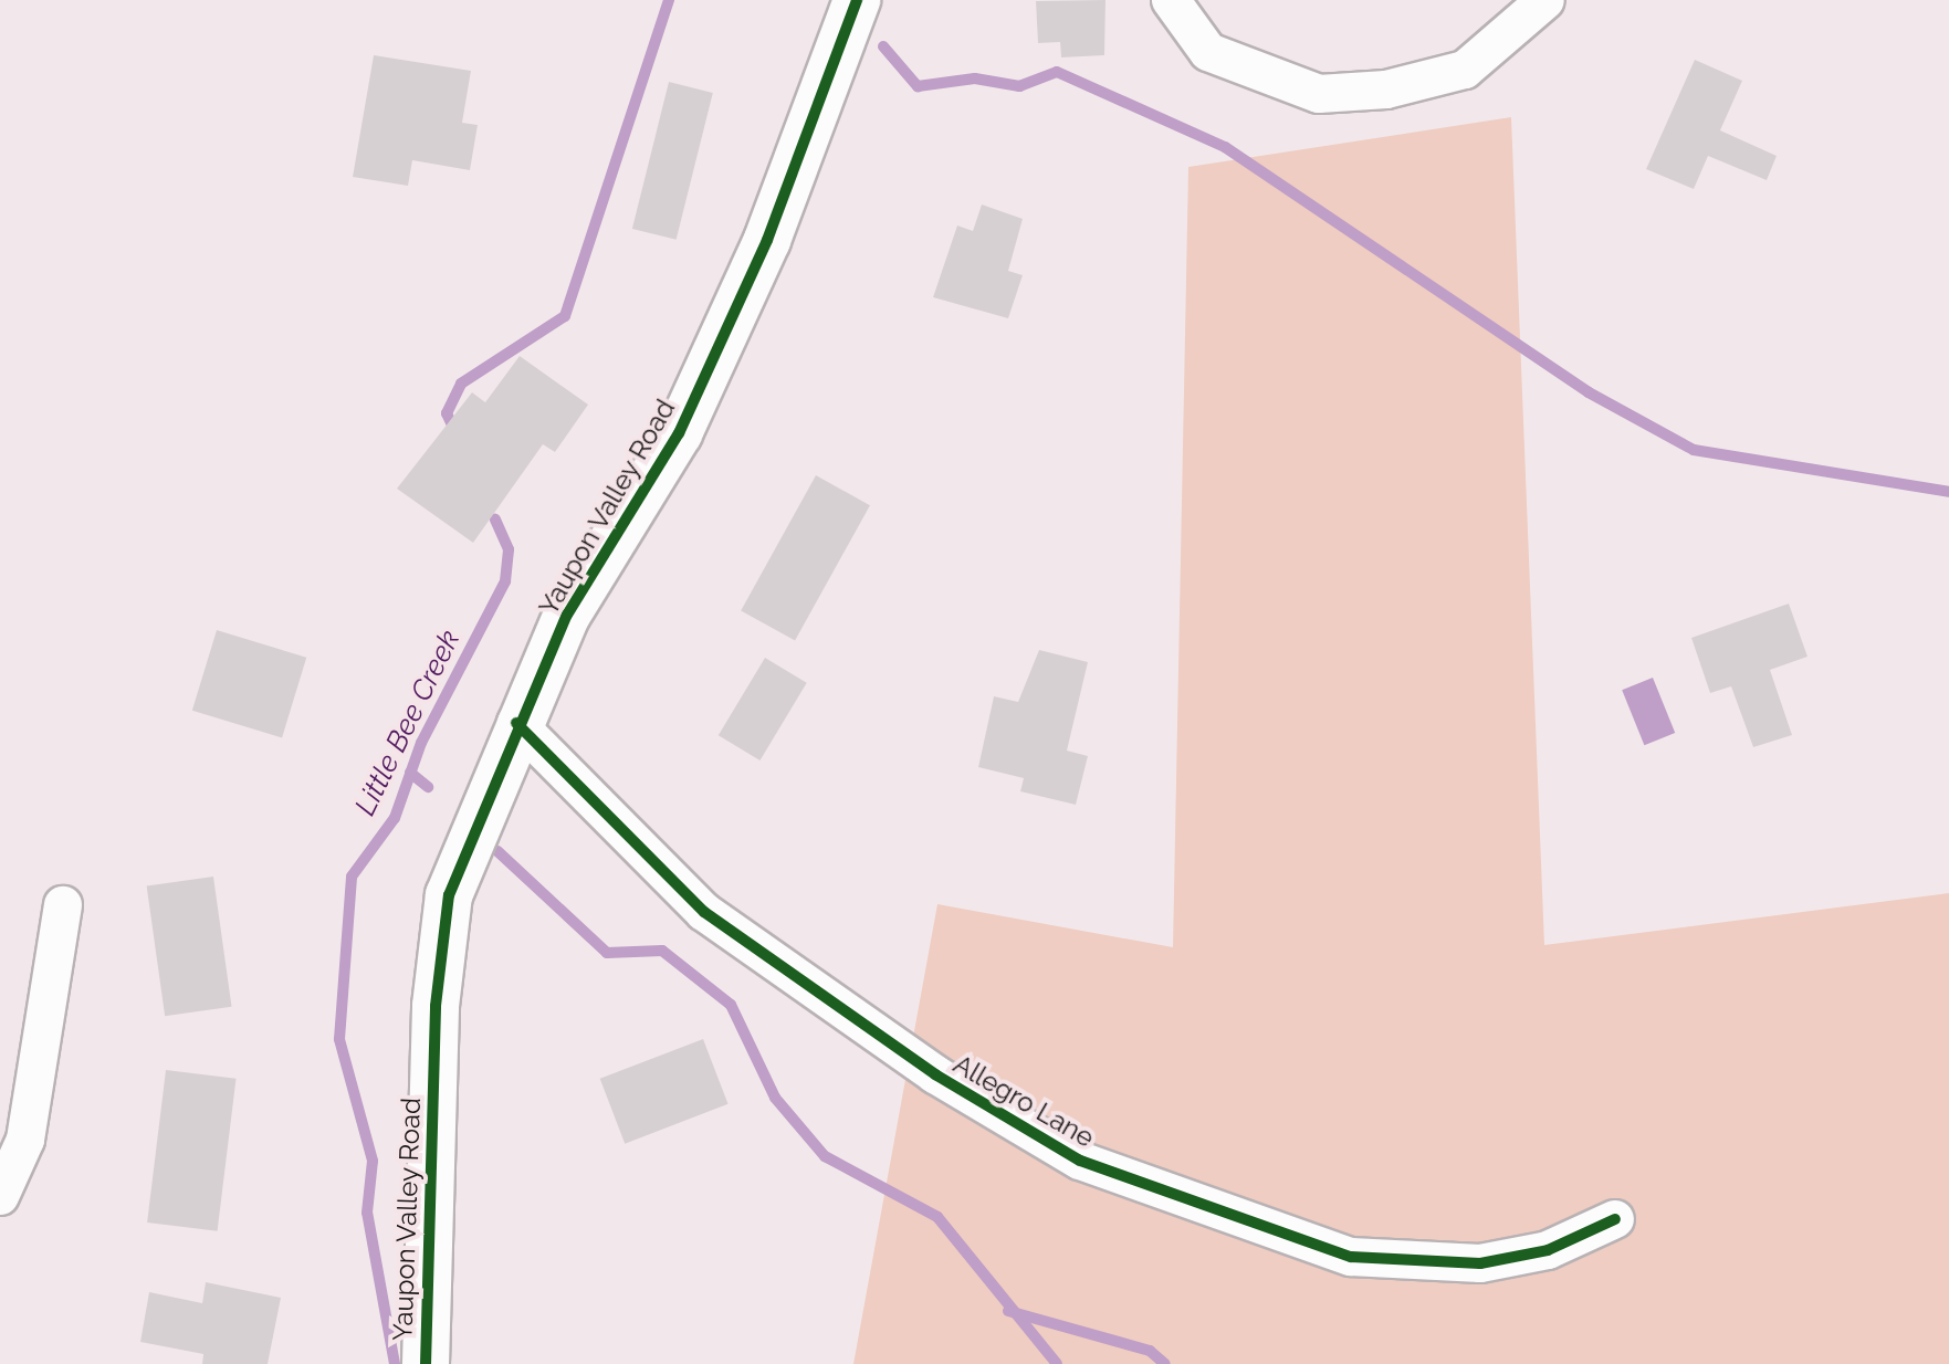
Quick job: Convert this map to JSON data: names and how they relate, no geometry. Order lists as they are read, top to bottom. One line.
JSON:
{"streets":{"street":["Yaupon Valley Road","Allegro Lane"]},"crossings":[["Yaupon Valley Road","Allegro Lane"]],"water":["Little Bee Creek"]}
